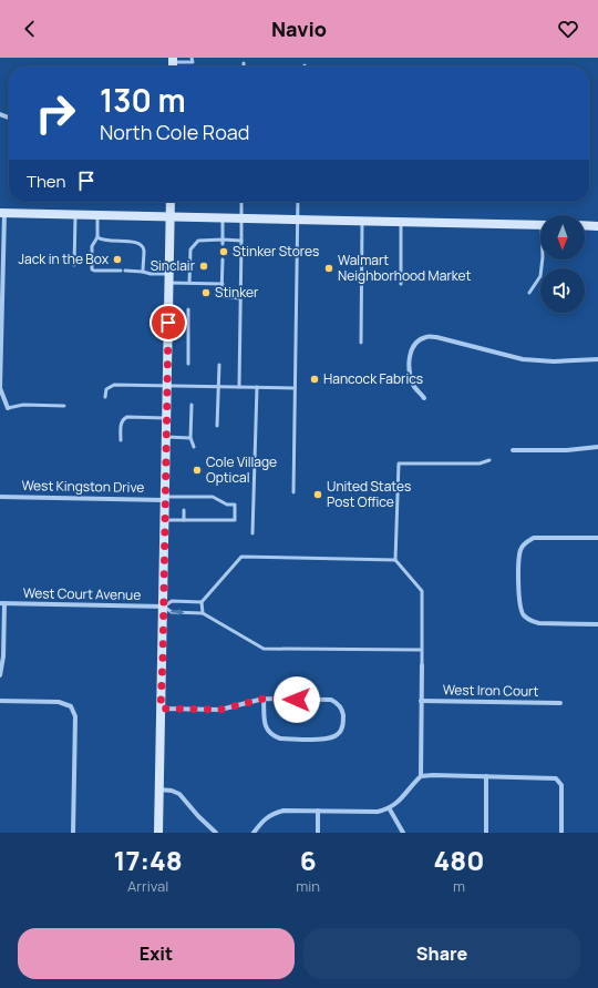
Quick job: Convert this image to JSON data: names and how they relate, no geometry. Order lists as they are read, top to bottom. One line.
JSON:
{"streets":{"street":["West Kingston Drive","West Court Avenue","West Iron Court"]},"places":["Stinker Stores","Jack in the Box","Sinclair","Walmart Neighborhood Market","Stinker","Hancock Fabrics","Cole Village Optical","United States Post Office"],"north":"bottom","page":{"header":"Navio","turn":["130 m","North Cole Road"],"then":"Then","eta":["17:48","Arrival","6","min","480","m"],"buttons":["Exit","Share"]}}
